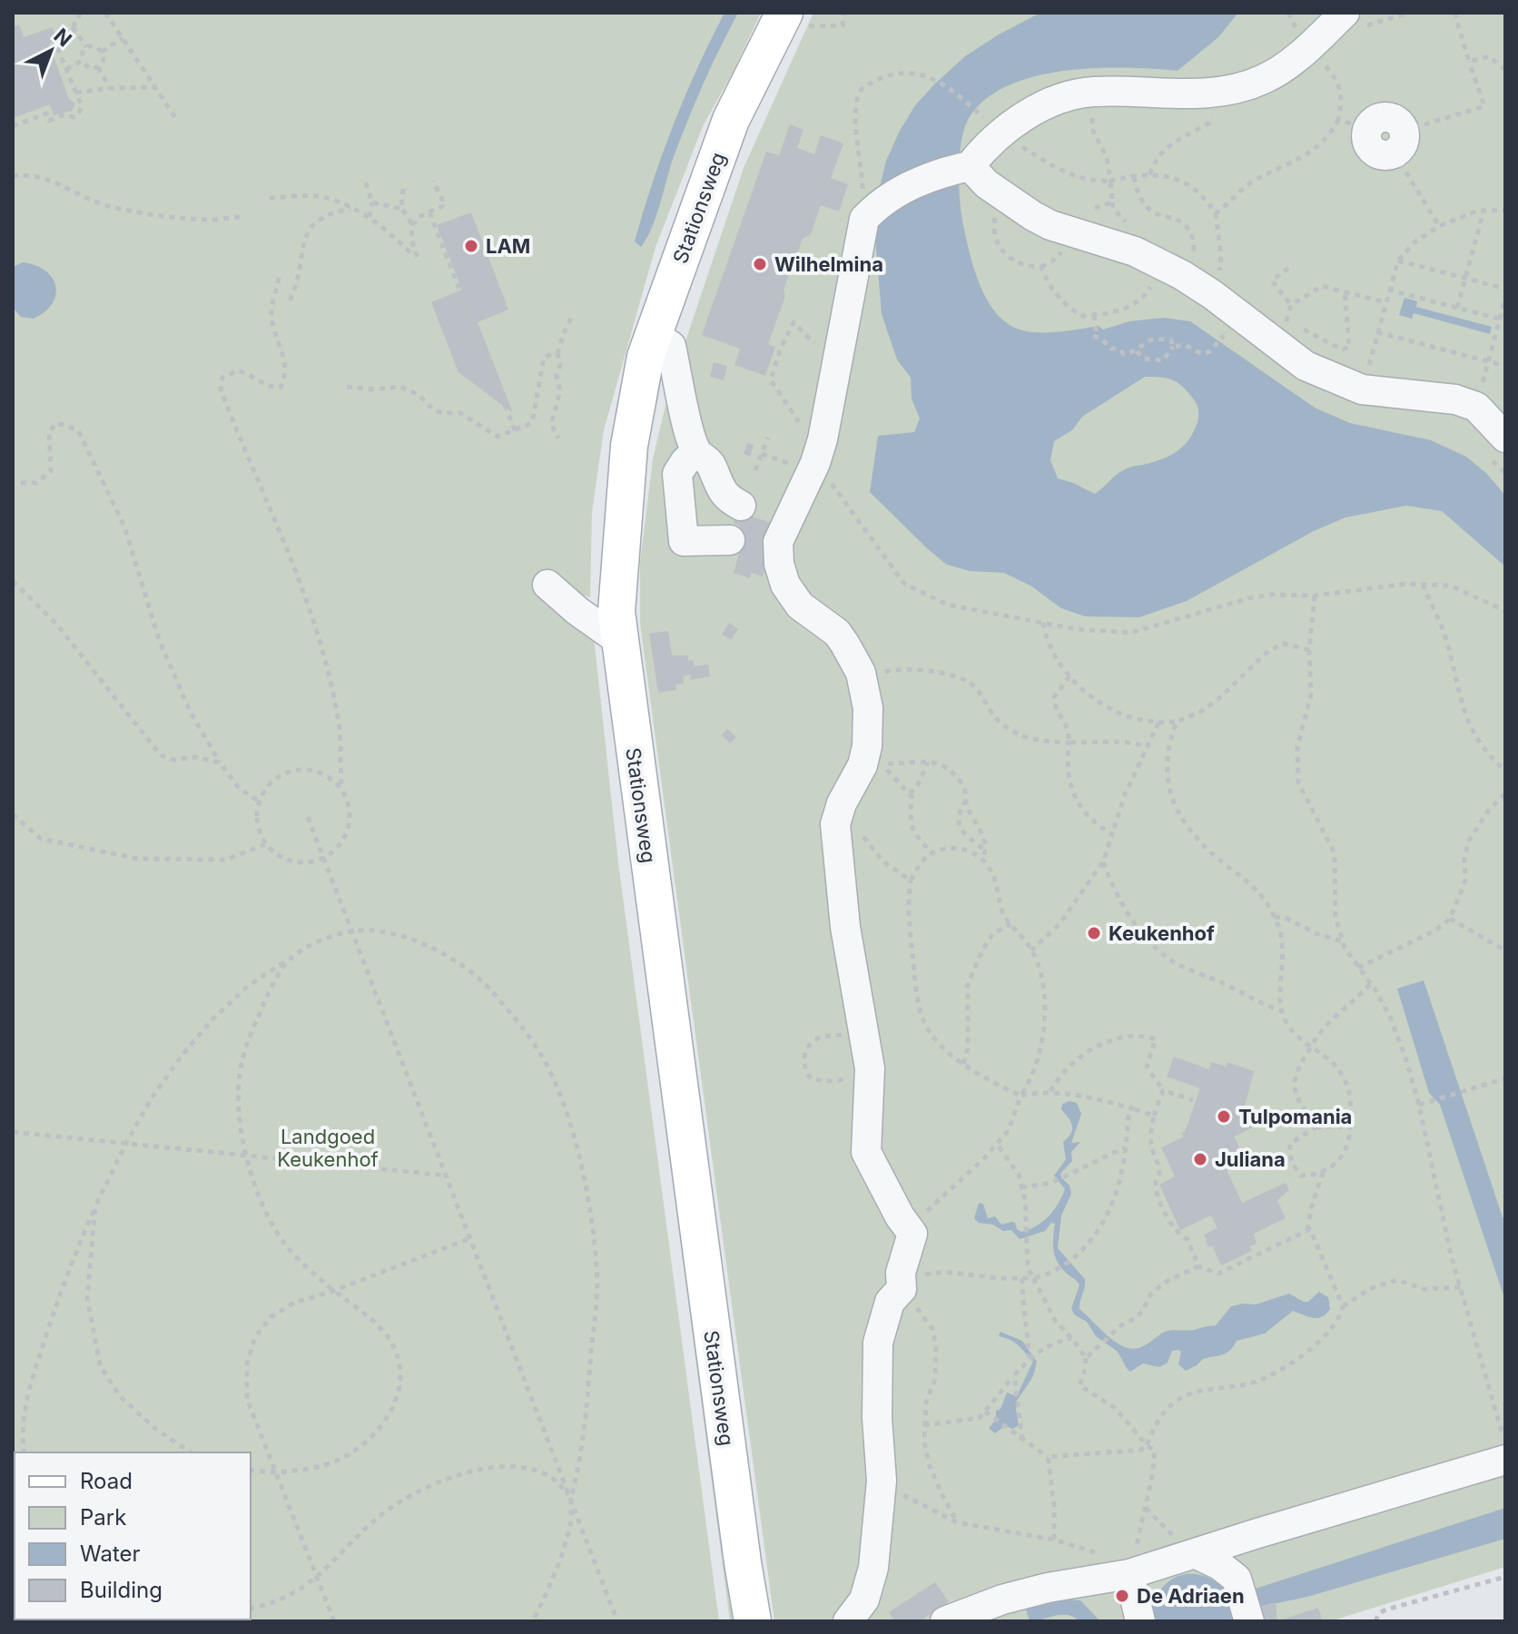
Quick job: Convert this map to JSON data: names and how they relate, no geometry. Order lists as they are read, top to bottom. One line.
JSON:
{"streets":{"main road":["Stationsweg"]},"parks":["Landgoed Keukenhof"],"places":["LAM","Wilhelmina","Keukenhof","Tulpomania","Juliana","De Adriaen"],"legend":["Road","Park","Water","Building"],"north":"top right"}
